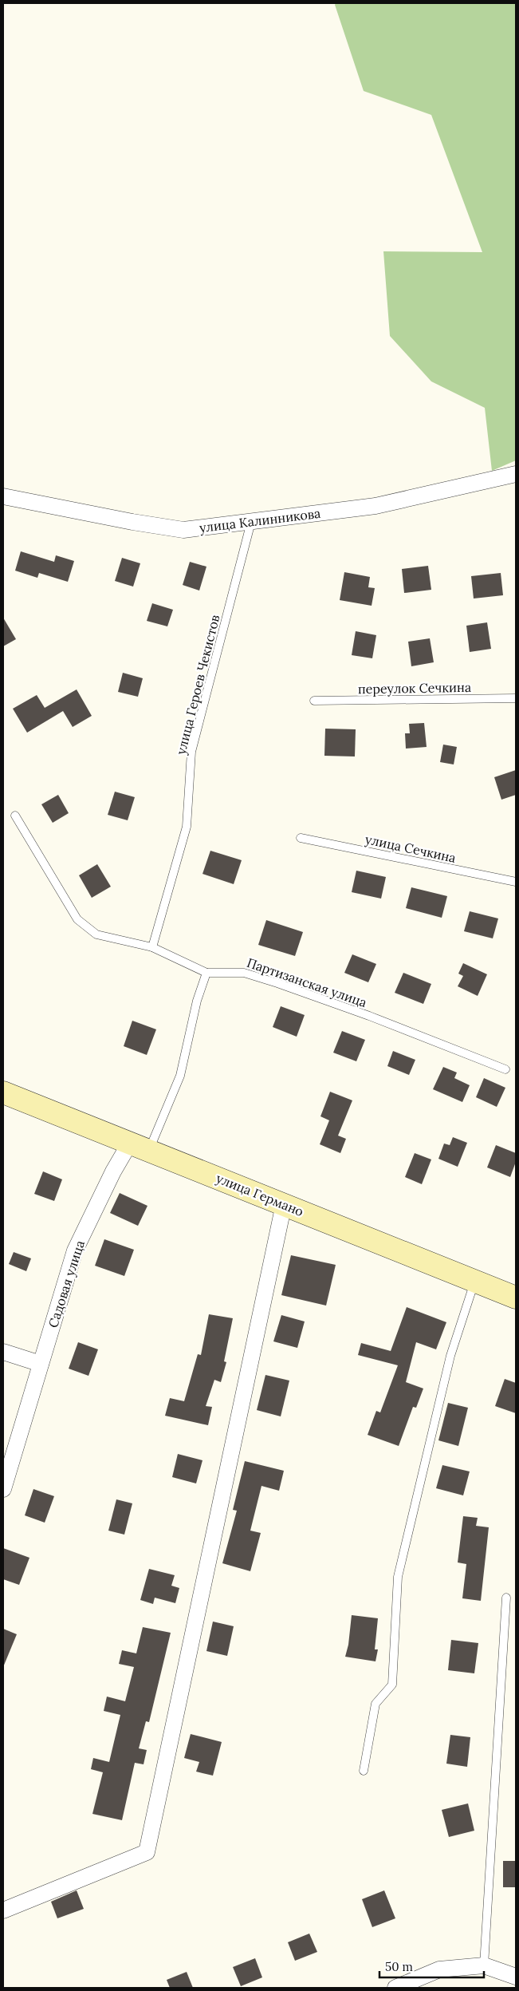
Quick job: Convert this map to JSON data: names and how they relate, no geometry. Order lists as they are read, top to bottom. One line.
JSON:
{"streets":{"main road":["улица Германо"],"street":["улица Калинникова","Садовая улица"],"lane":["улица Героев Чекистов","переулок Сечкина","улица Сечкина","Партизанская улица"]},"crossings":[["улица Калинникова","улица Героев Чекистов"],["улица Германо","Садовая улица"]],"scale_bar":"50 m"}
